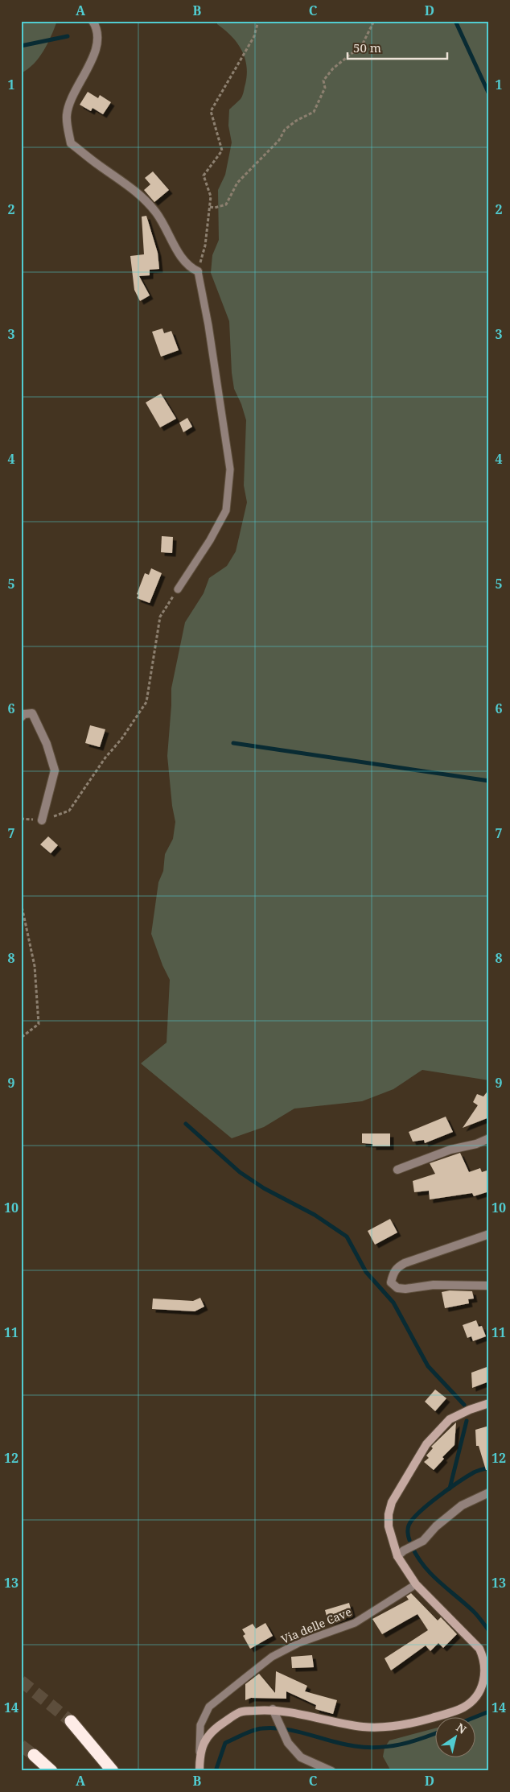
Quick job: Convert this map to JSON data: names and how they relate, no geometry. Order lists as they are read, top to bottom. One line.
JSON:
{"streets":{"lane":["Via delle Cave"]},"scale_bar":"50 m","north":"top right","grid":{"columns":["A","B","C","D"],"rows":["1","2","3","4","5","6","7","8","9","10","11","12","13","14"]}}
